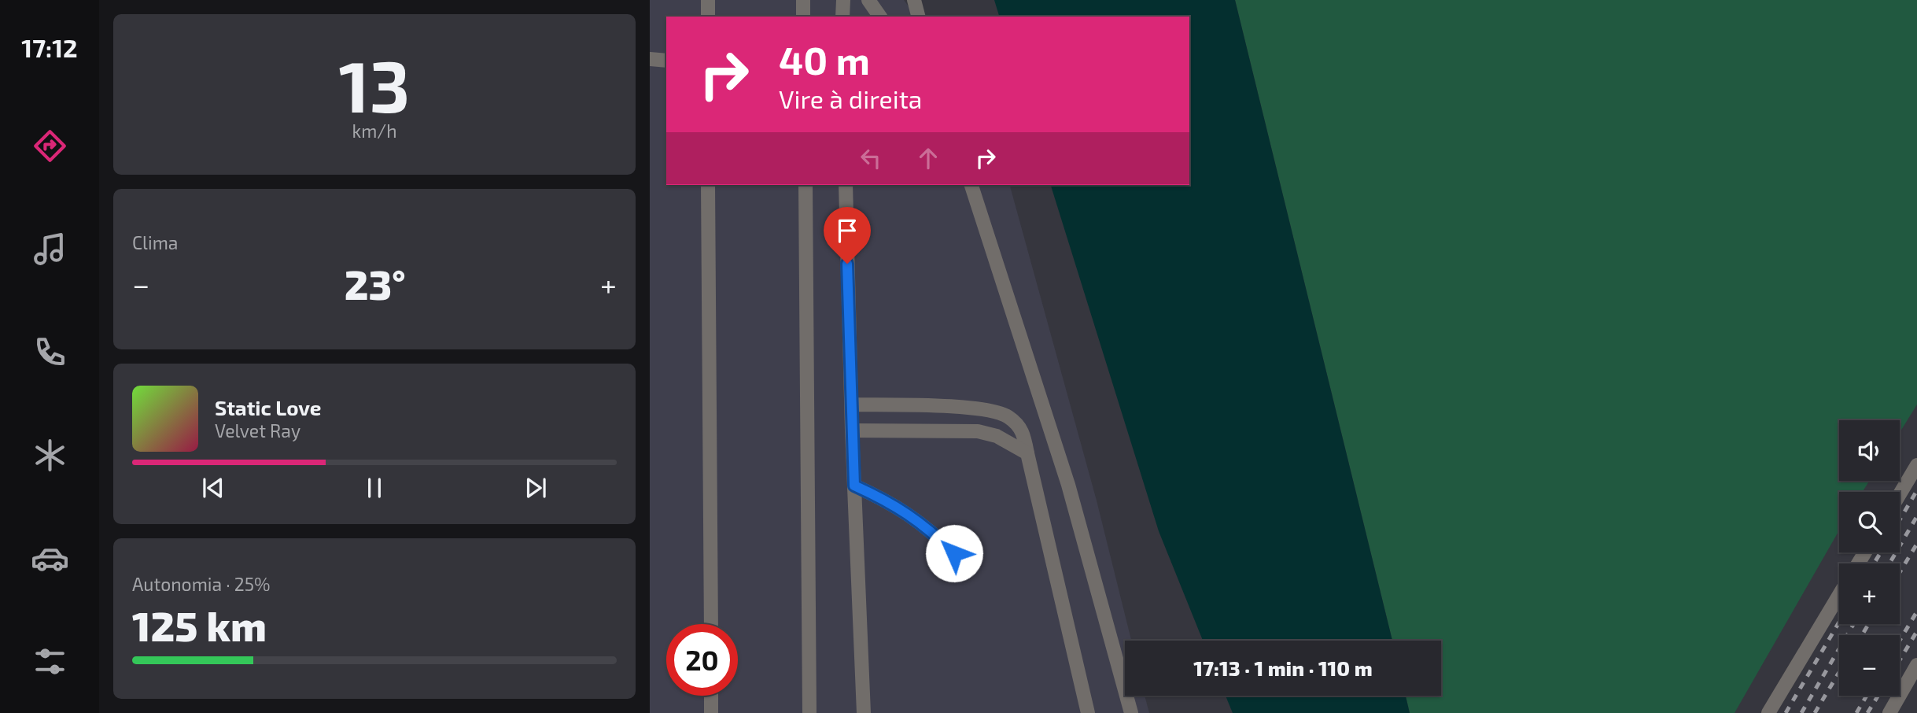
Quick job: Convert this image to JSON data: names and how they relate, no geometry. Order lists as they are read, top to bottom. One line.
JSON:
{"page":{"tabs":"17:12","tile":[["13","km/h"],"Clima",["Autonomia · 25%","125 km"]],"turn":["40 m","Vire à direita"],"heat":["−","23°","+"],"song":["Static Love","Velvet Ray"],"map_buttons":["+","−"],"limit":"20","trip":"17:13 · 1 min · 110 m"}}
